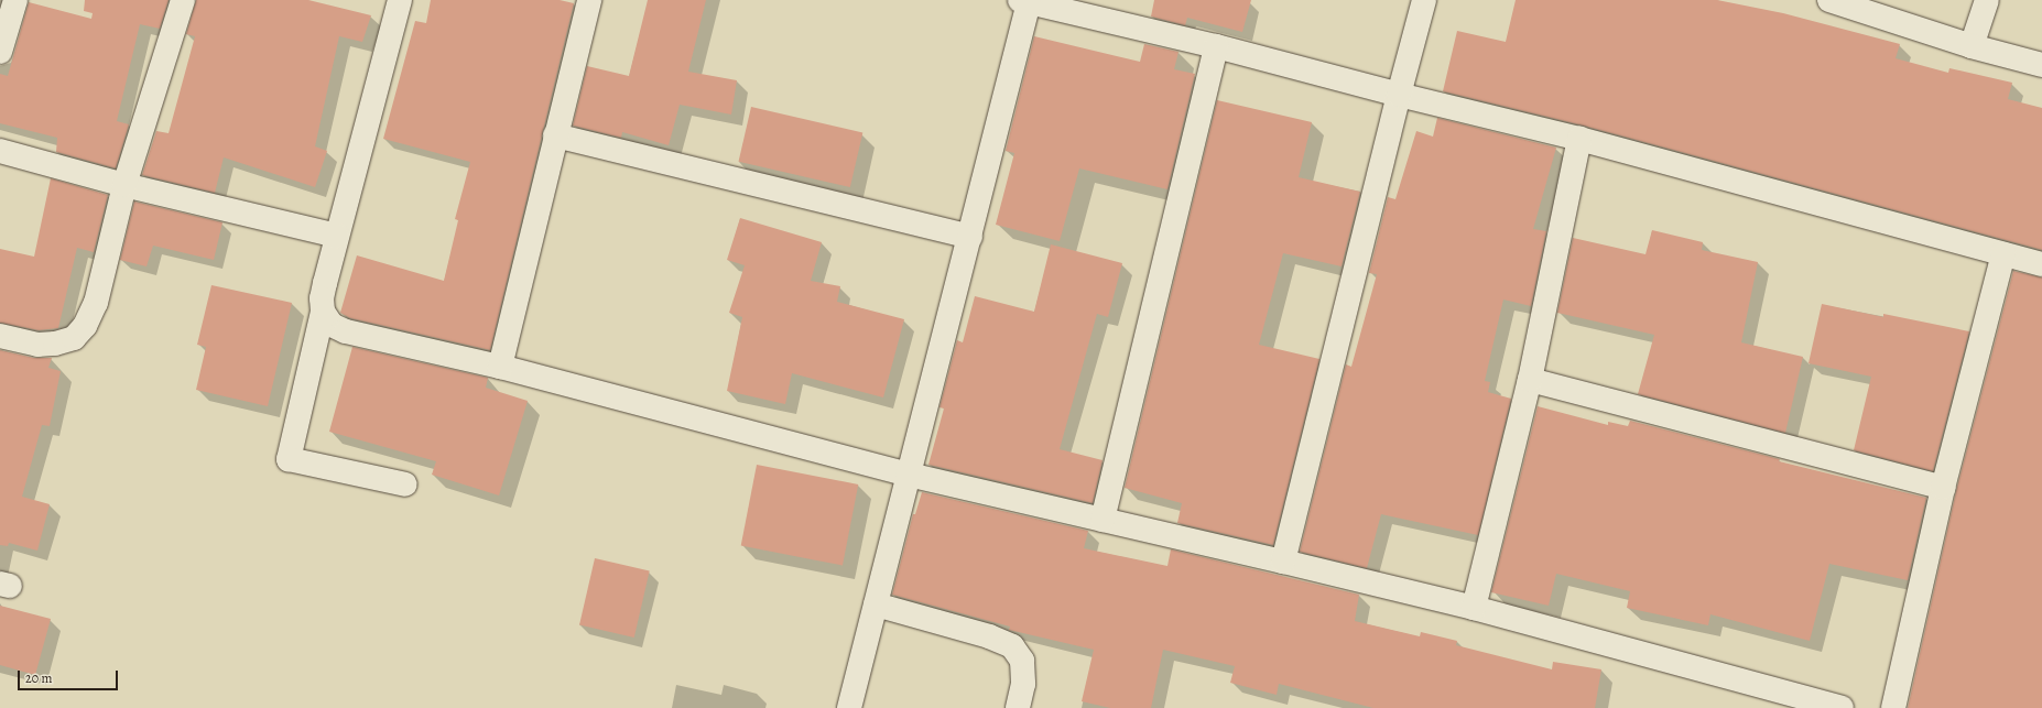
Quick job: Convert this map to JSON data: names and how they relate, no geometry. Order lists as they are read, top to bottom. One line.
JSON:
{"scale_bar":"20 m"}
